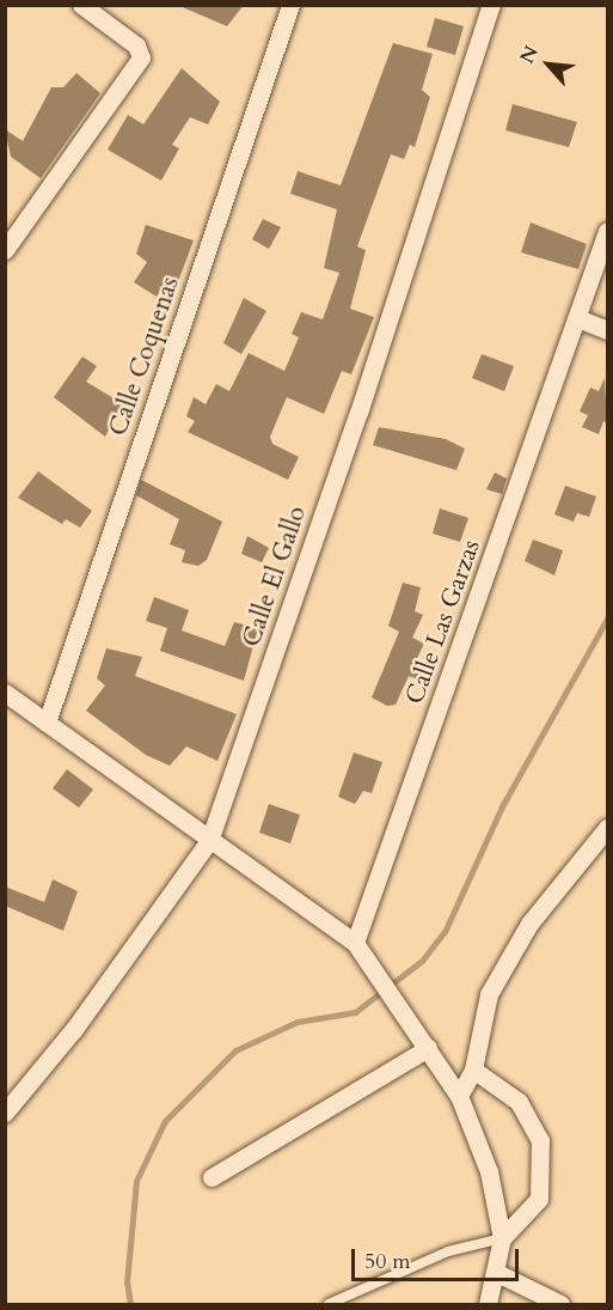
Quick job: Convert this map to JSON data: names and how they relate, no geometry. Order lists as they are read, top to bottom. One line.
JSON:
{"streets":{"street":["Calle Coquenas","Calle El Gallo","Calle Las Garzas"]},"scale_bar":"50 m","north":"top left"}
